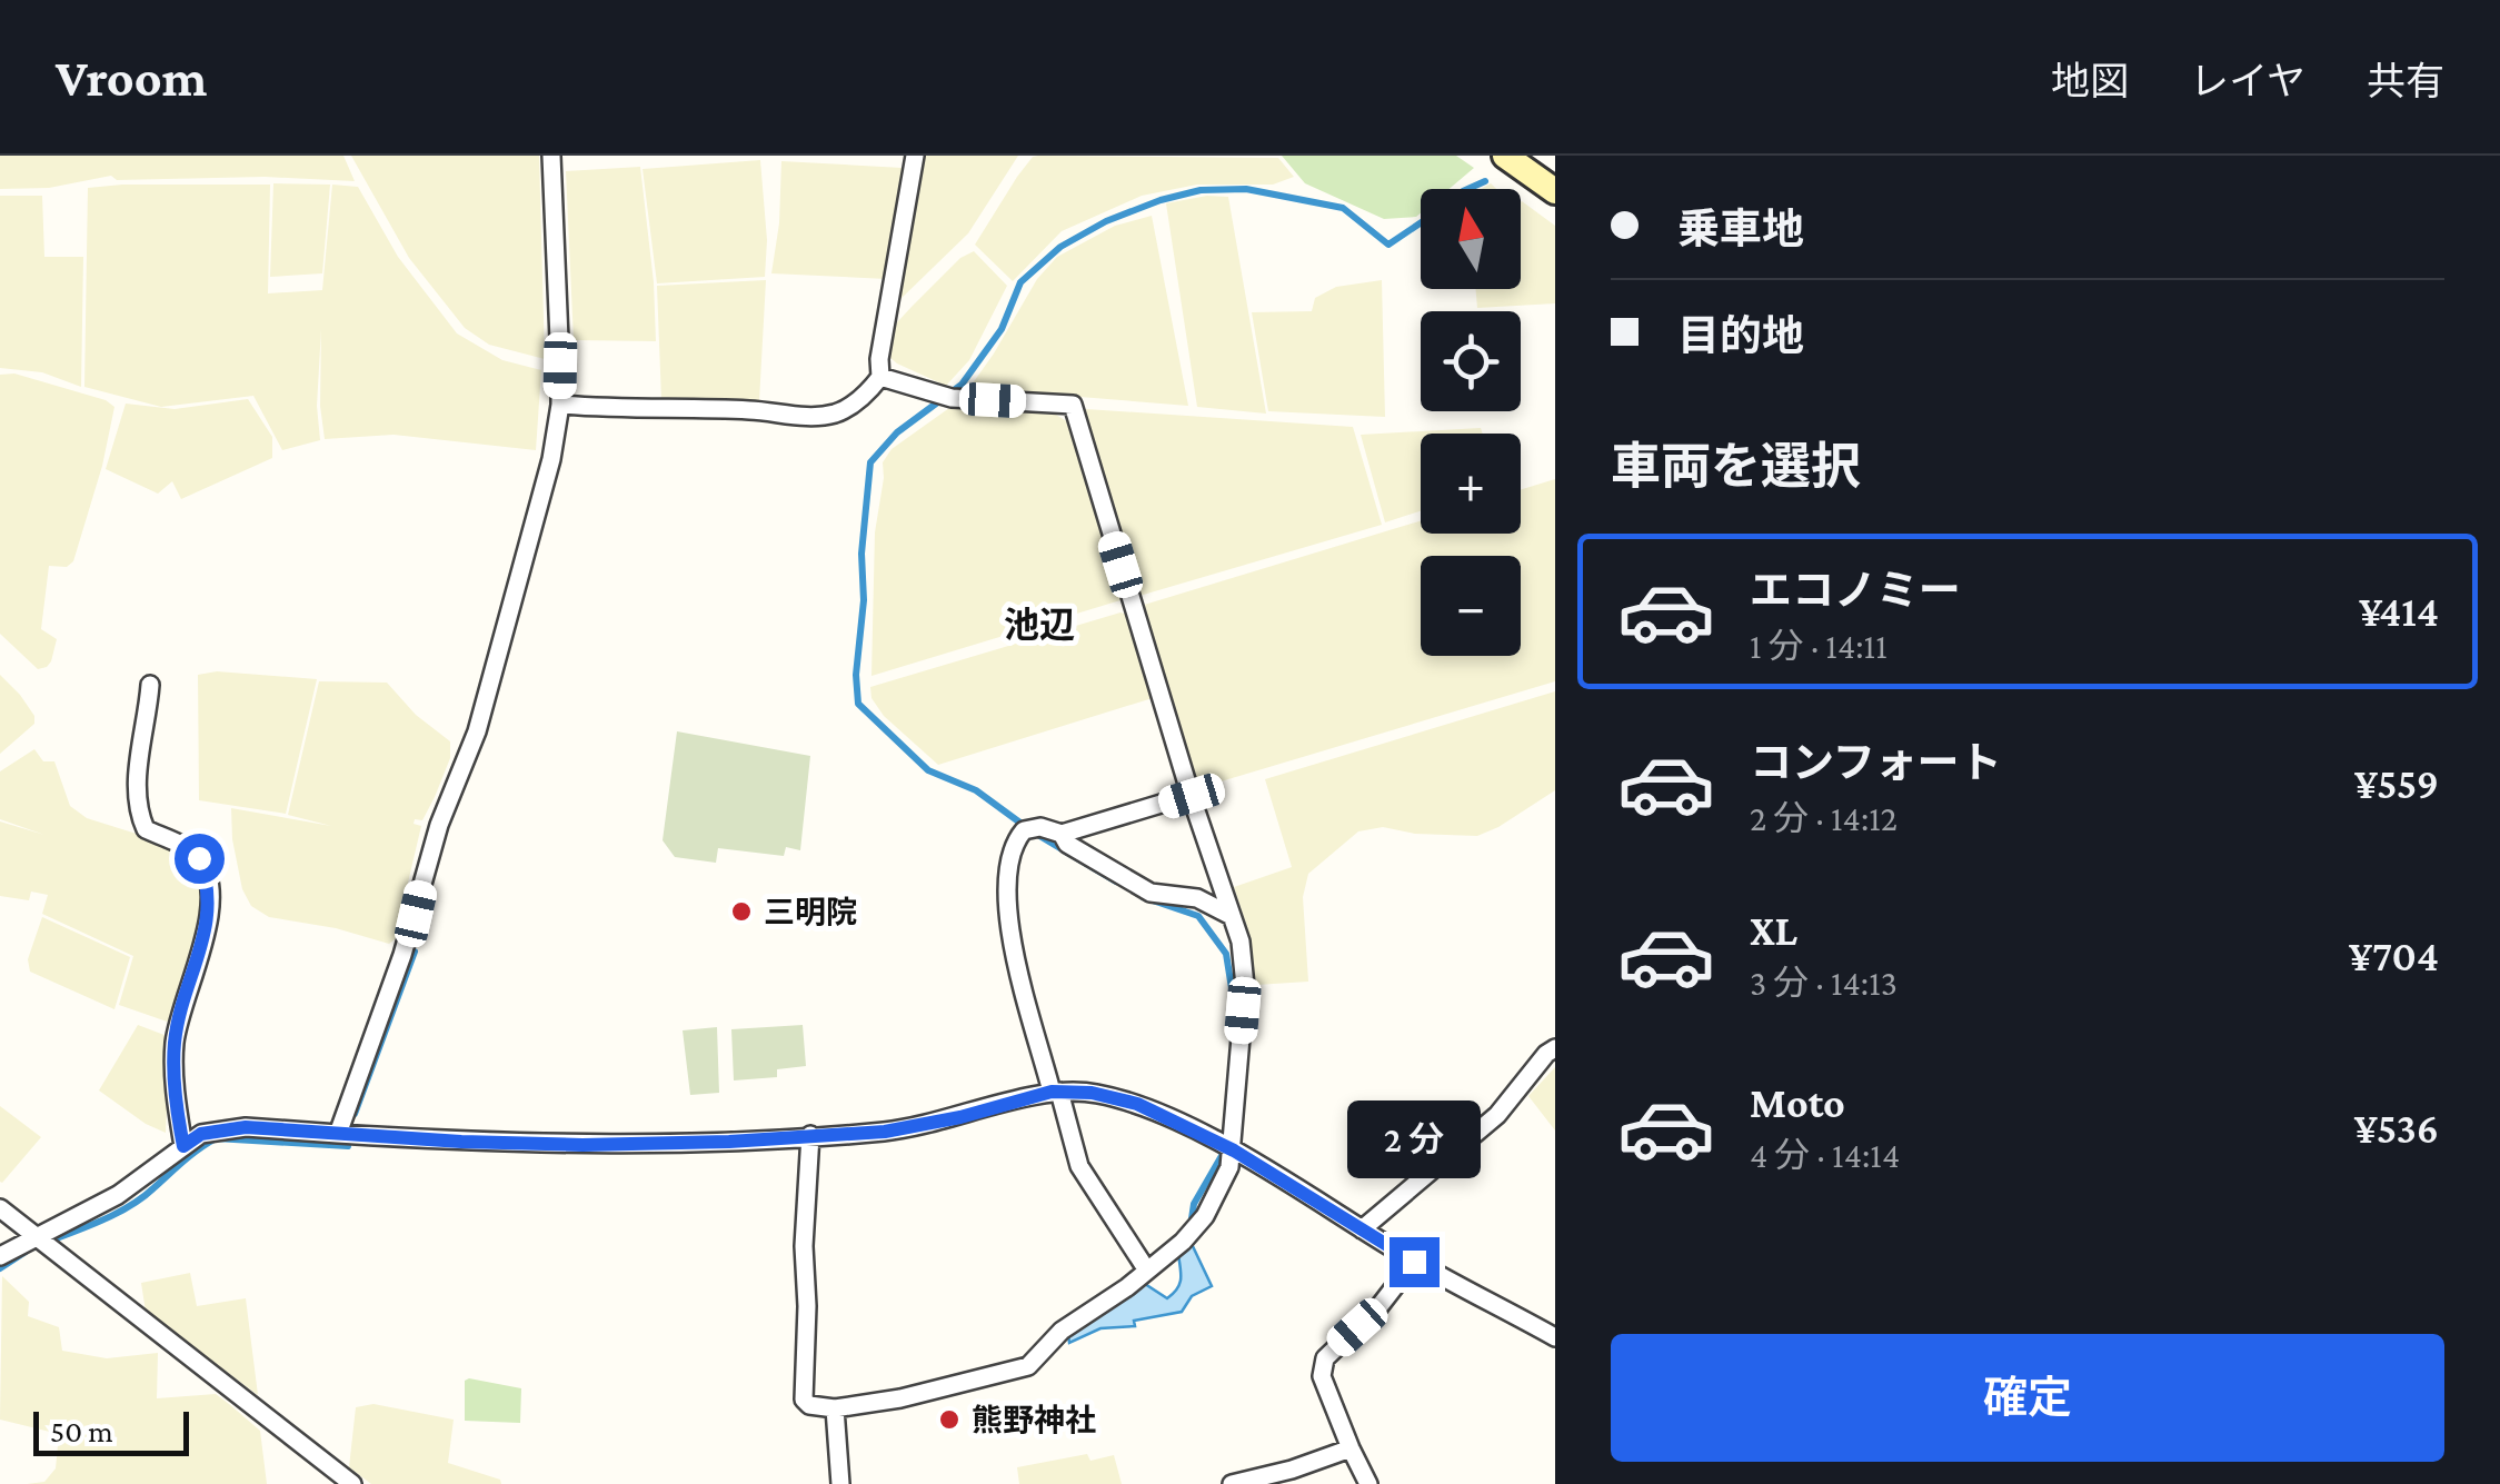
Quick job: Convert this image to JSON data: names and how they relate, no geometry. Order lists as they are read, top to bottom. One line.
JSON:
{"districts":["池辺"],"places":["三明院","熊野神社"],"scale_bar":"50 m","north":"top","page":{"header":"Vroom","nav":["地図","レイヤ","共有"],"banner":["乗車地","目的地"],"map_buttons":["+","−"],"heading":"車両を選択","list":[{"name":"エコノミー","note":"1 分 · 14:11","value":"¥414"},{"name":"コンフォート","note":"2 分 · 14:12","value":"¥559"},{"name":"XL","note":"3 分 · 14:13","value":"¥704"},{"name":"Moto","note":"4 分 · 14:14","value":"¥536"}],"bubble":"2 分","buttons":"確定","scale":"50 m"}}
